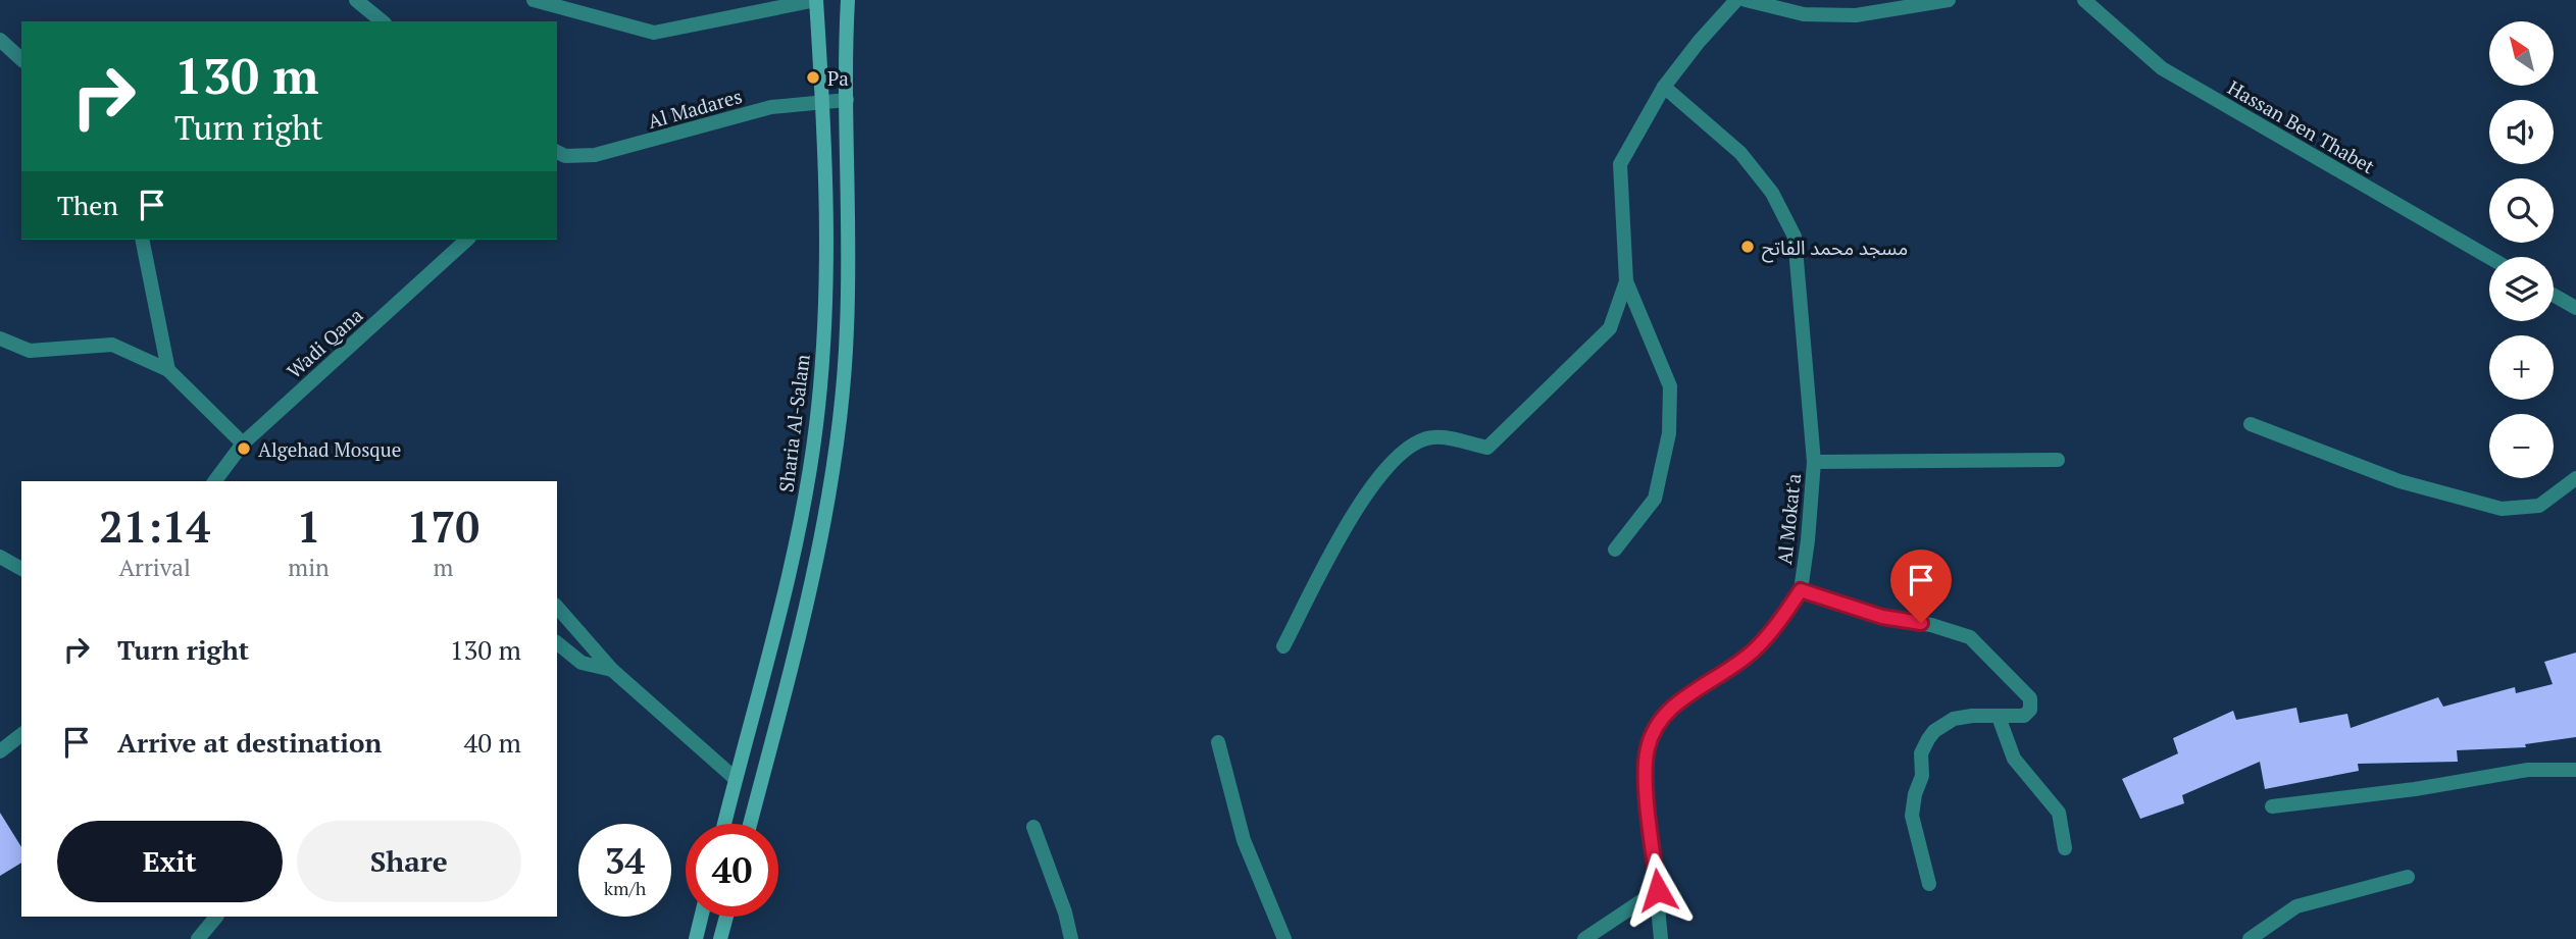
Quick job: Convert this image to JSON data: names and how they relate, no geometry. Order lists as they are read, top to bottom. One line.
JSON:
{"streets":{"main road":["Sharia Al-Salam"],"street":["Al Madares","Hassan Ben Thabet","Wadi Qana","Al Mokat'a"]},"crossings":[["Al Madares","Sharia Al-Salam"]],"places":["Pa","مسجد محمد الفاتح","Algehad Mosque"],"north":"top left","page":{"map_buttons":["+","−"],"turn":["130 m","Turn right"],"then":"Then","eta":["21:14","Arrival","1","min","170","m"],"list":[{"name":"Turn right","value":"130 m"},{"name":"Arrive at destination","value":"40 m"}],"buttons":["Exit","Share"],"speed":"34 km/h","limit":"40"}}
